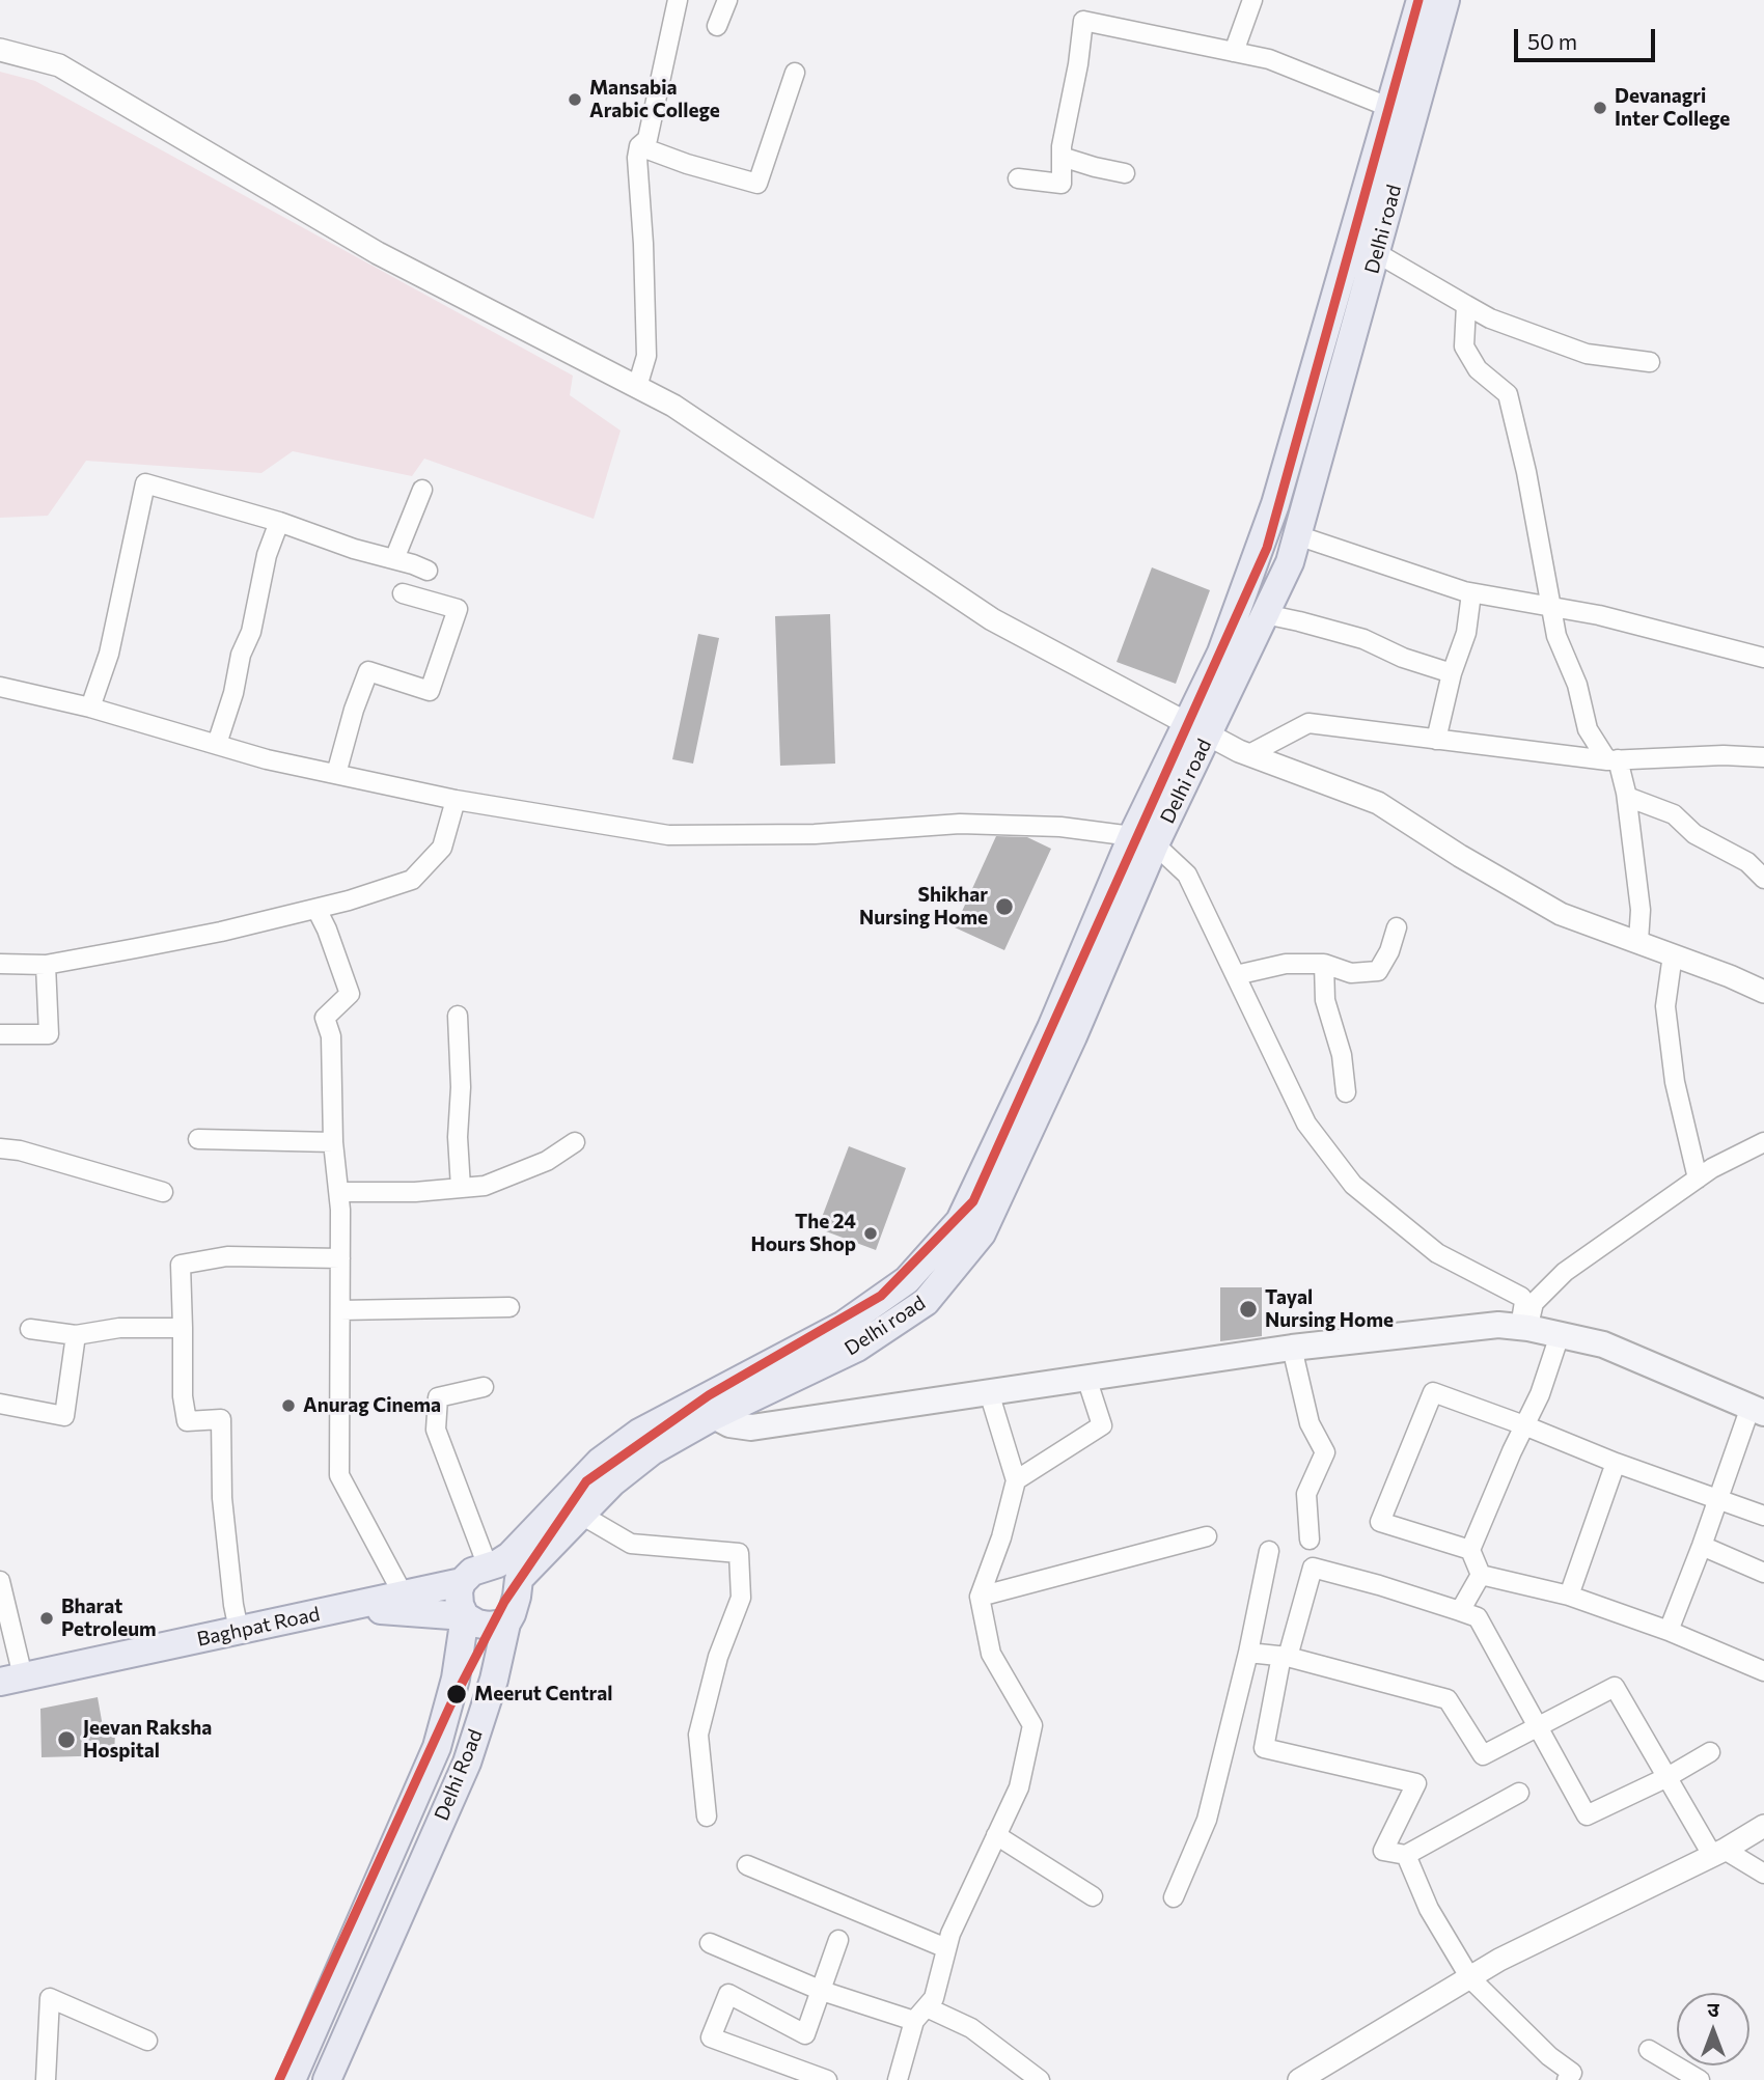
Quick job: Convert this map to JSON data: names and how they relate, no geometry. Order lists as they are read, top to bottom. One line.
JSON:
{"streets":{"main road":["Delhi road","Baghpat Road","Delhi Road"]},"crossings":[["Delhi road","Delhi Road"],["Baghpat Road","Delhi Road"]],"places":["Mansabia Arabic College","Devanagri Inter College","Shikhar Nursing Home","The 24 Hours Shop","Tayal Nursing Home","Anurag Cinema","Bharat Petroleum","Meerut Central","Jeevan Raksha Hospital"],"scale_bar":"50 m","north":"top"}
